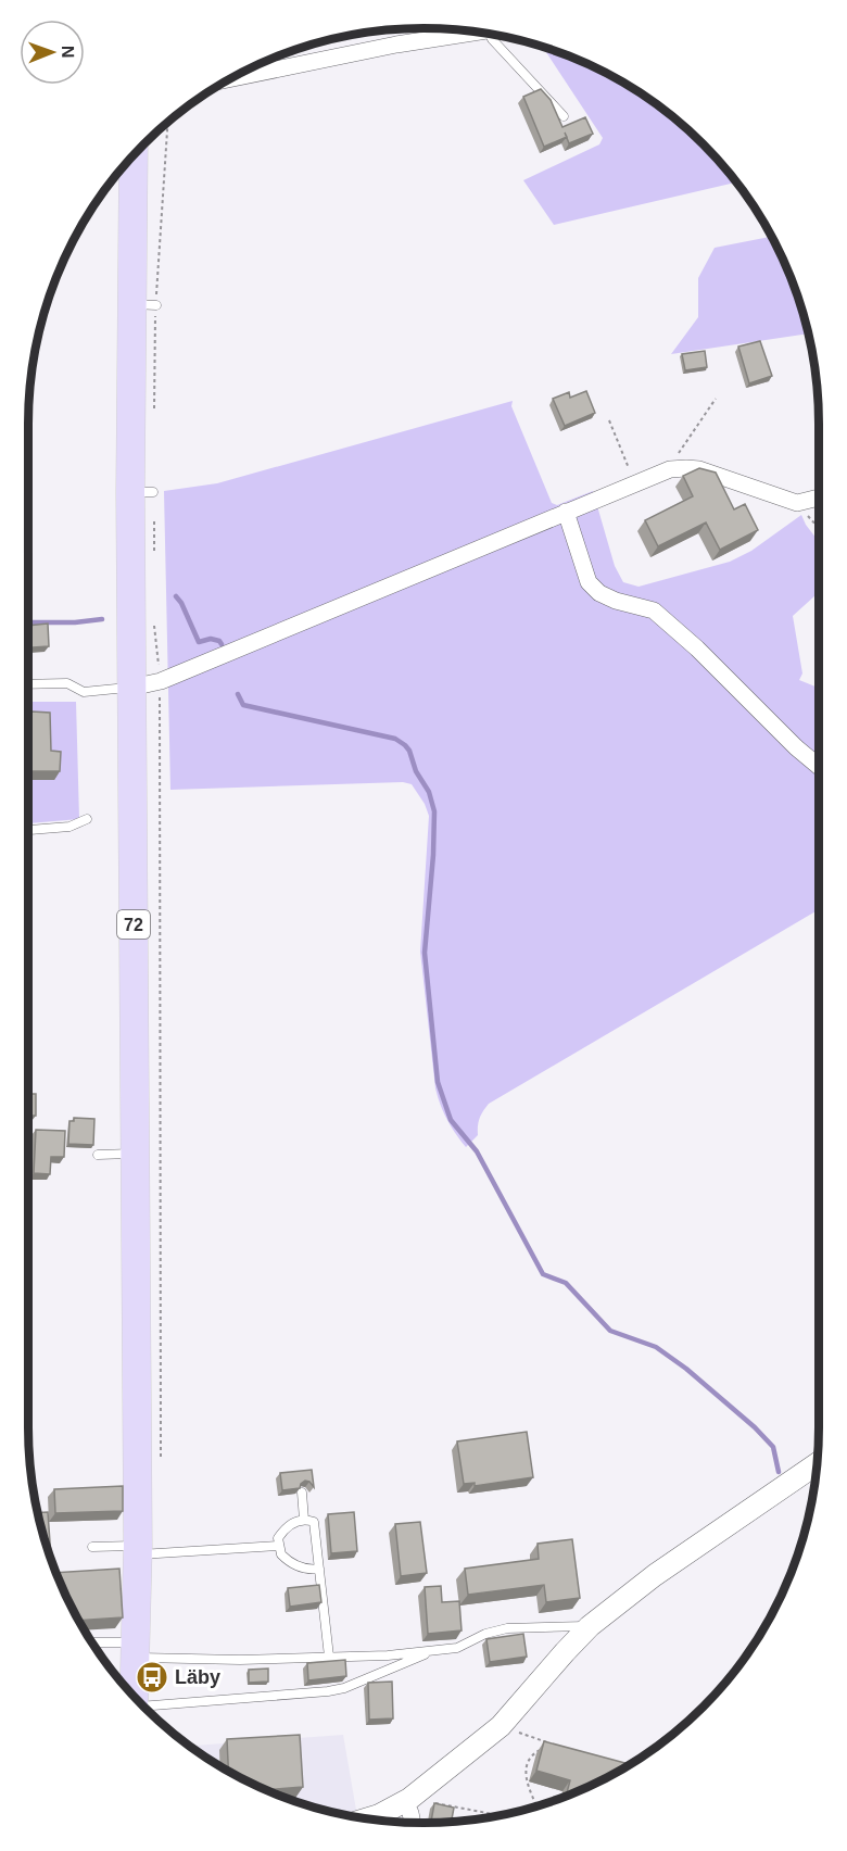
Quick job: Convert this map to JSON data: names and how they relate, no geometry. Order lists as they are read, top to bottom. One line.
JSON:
{"streets":{"main road":["72"]},"places":{"bus stop":["Läby"]},"north":"right"}
